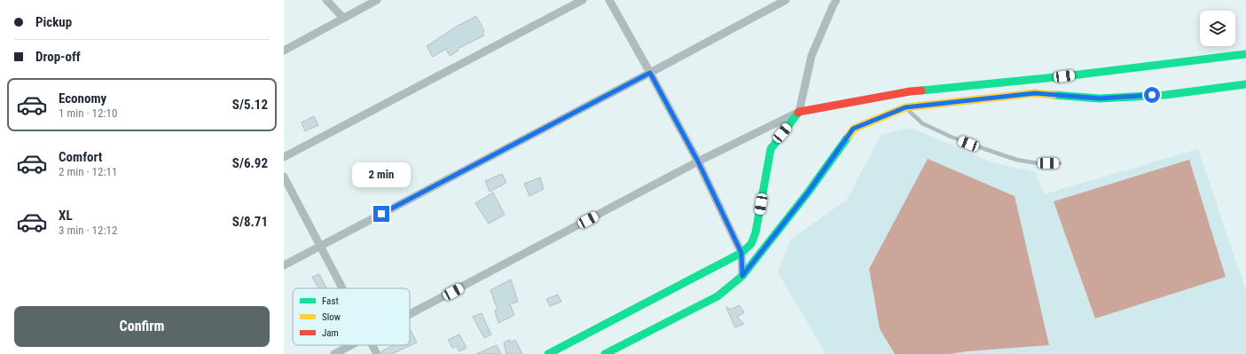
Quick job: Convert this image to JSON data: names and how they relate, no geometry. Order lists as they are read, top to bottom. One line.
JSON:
{"legend":["Fast","Slow","Jam"],"page":{"banner":["Pickup","Drop-off"],"list":[{"name":"Economy","note":"1 min · 12:10","value":"S/5.12"},{"name":"Comfort","note":"2 min · 12:11","value":"S/6.92"},{"name":"XL","note":"3 min · 12:12","value":"S/8.71"}],"bubble":"2 min","buttons":"Confirm"}}
